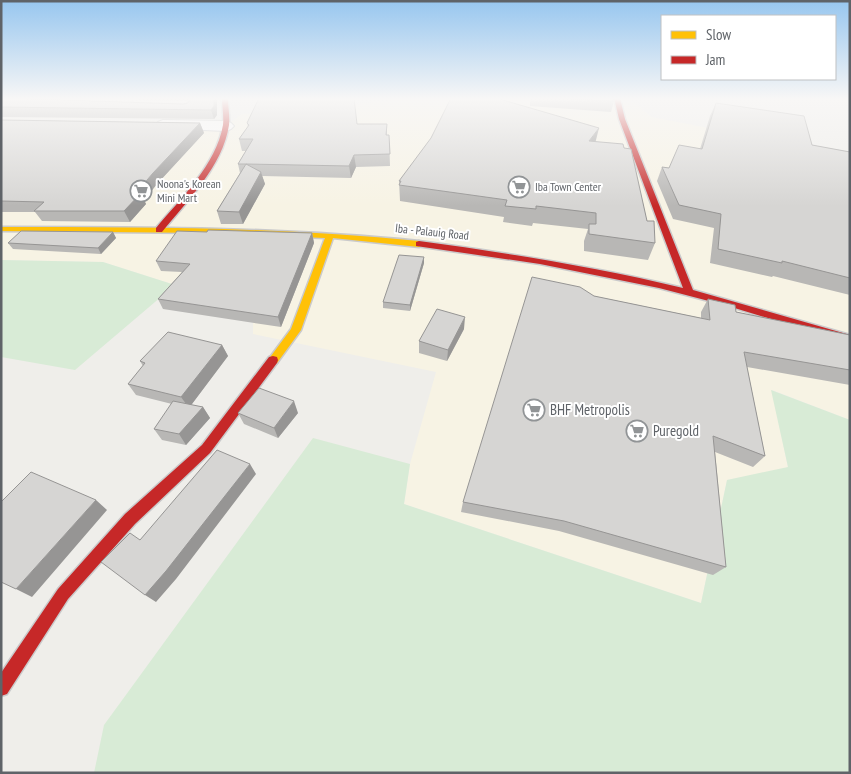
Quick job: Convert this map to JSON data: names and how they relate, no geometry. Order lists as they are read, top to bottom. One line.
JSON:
{"streets":{"main road":["Iba - Palauig Road"]},"places":{"supermarket":["Iba Town Center","Noona's Korean Mini Mart","BHF Metropolis","Puregold"]},"legend":["Slow","Jam"]}
